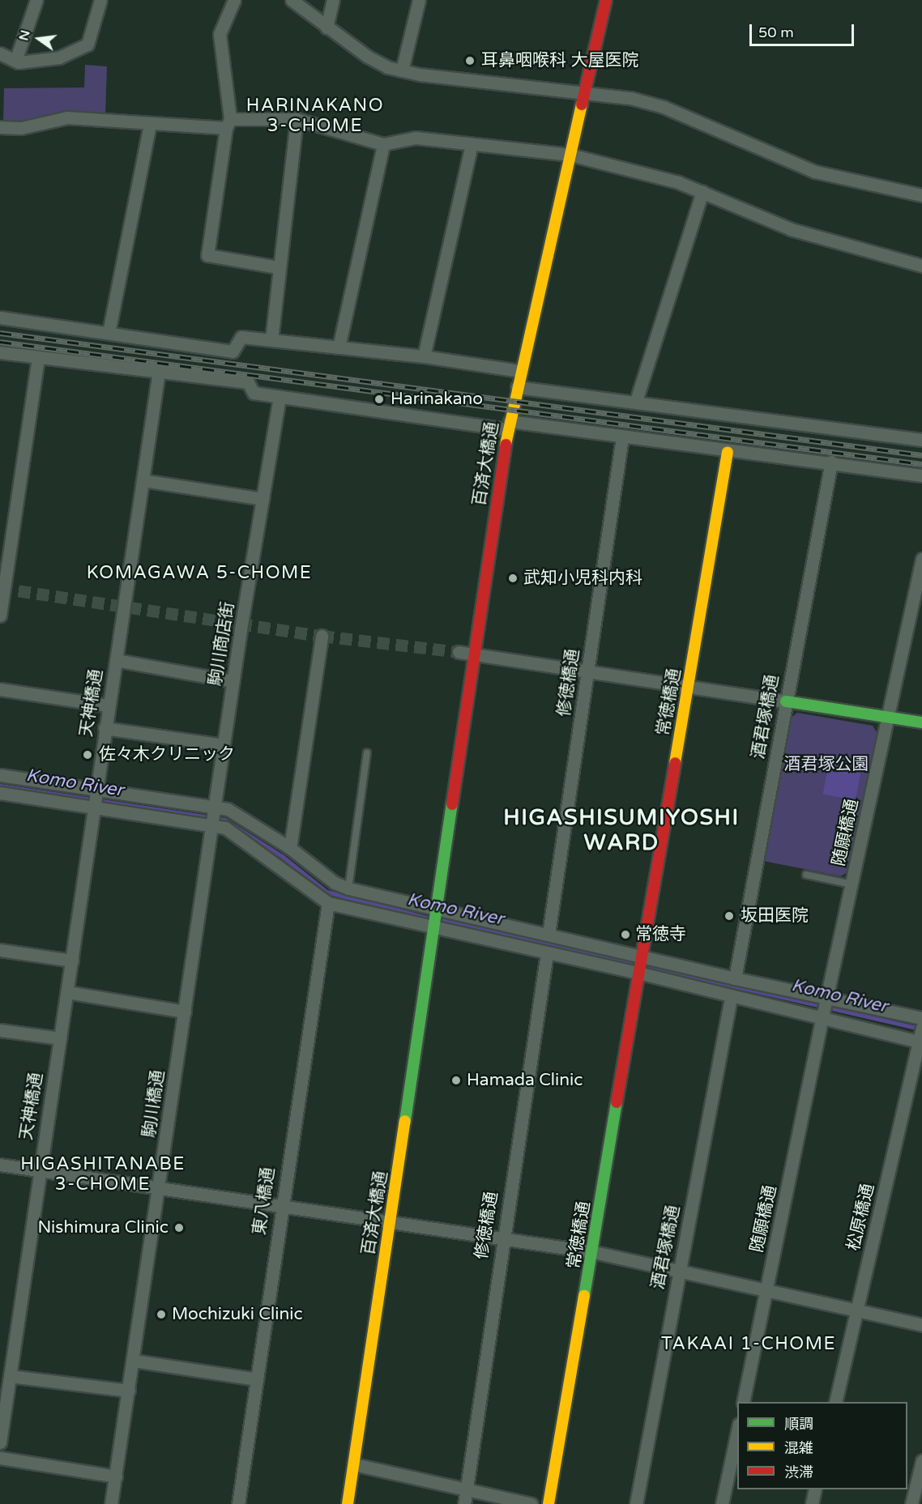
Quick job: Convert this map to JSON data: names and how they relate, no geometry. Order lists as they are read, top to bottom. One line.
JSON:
{"streets":{"street":["百済大橋通","駒川商店街","修徳橋通","常徳橋通","天神橋通","酒君塚橋通","随願橋通","駒川橋通","東八橋通","松原橋通"]},"crossings":[["駒川商店街","駒川橋通"]],"districts":["HARINAKANO 3-CHOME","KOMAGAWA 5-CHOME","HIGASHISUMIYOSHI WARD","HIGASHITANABE 3-CHOME","TAKAAI 1-CHOME"],"water":["Komo River"],"parks":["酒君塚公園"],"places":["耳鼻咽喉科 大屋医院","Harinakano","武知小児科内科","佐々木クリニック","坂田医院","常徳寺","Hamada Clinic","Nishimura Clinic","Mochizuki Clinic"],"legend":["順調","混雑","渋滞"],"scale_bar":"50 m","north":"left"}
